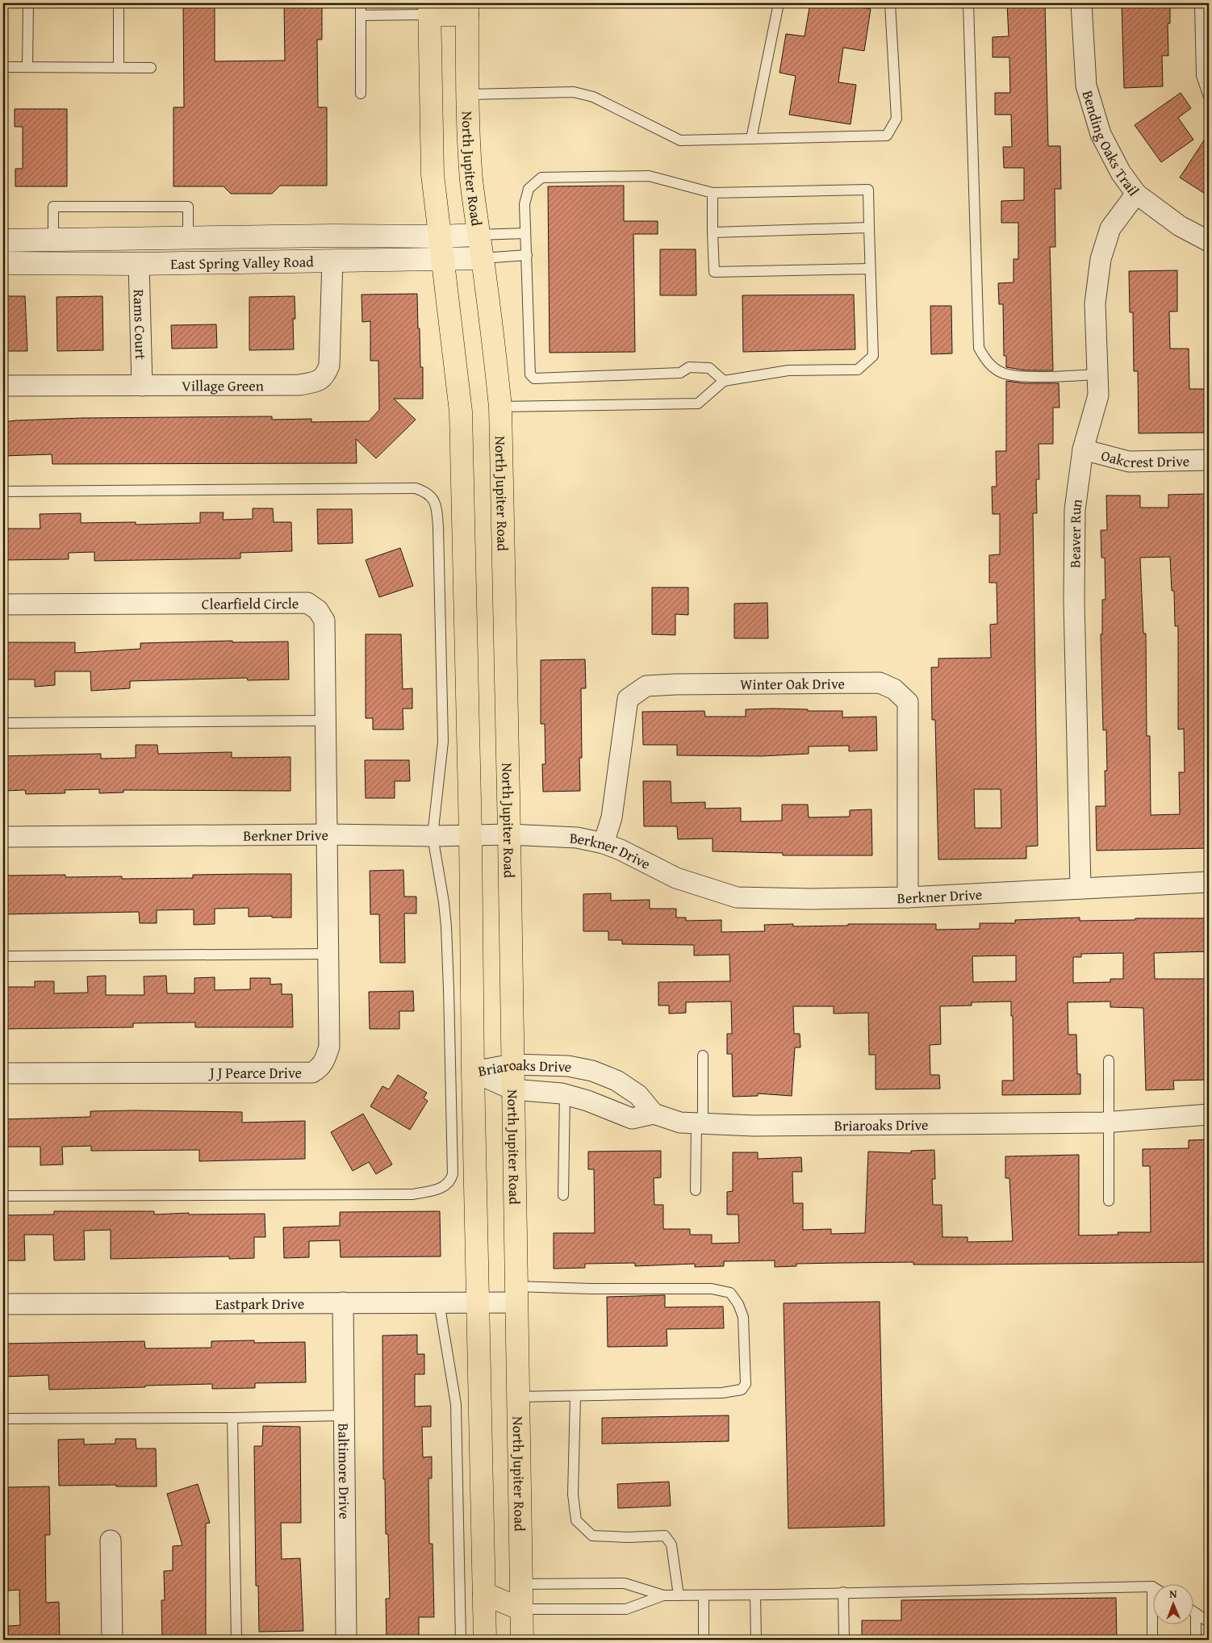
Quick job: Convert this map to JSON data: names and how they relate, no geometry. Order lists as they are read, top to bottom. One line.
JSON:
{"streets":{"main road":["North Jupiter Road"],"street":["Bending Oaks Trail","East Spring Valley Road","Rams Court","Village Green","Oakcrest Drive","Beaver Run","Clearfield Circle","Winter Oak Drive","Berkner Drive","Briaroaks Drive","J J Pearce Drive","Eastpark Drive","Baltimore Drive"]},"crossings":[["Bending Oaks Trail","Beaver Run"],["North Jupiter Road","East Spring Valley Road"],["North Jupiter Road","Berkner Drive"],["North Jupiter Road","Briaroaks Drive"],["North Jupiter Road","Eastpark Drive"],["East Spring Valley Road","Rams Court"],["East Spring Valley Road","Village Green"],["Rams Court","Village Green"],["Oakcrest Drive","Beaver Run"],["Beaver Run","Berkner Drive"],["Clearfield Circle","Berkner Drive"],["Clearfield Circle","J J Pearce Drive"],["Winter Oak Drive","Berkner Drive"],["Berkner Drive","J J Pearce Drive"],["Eastpark Drive","Baltimore Drive"]],"north":"top"}
